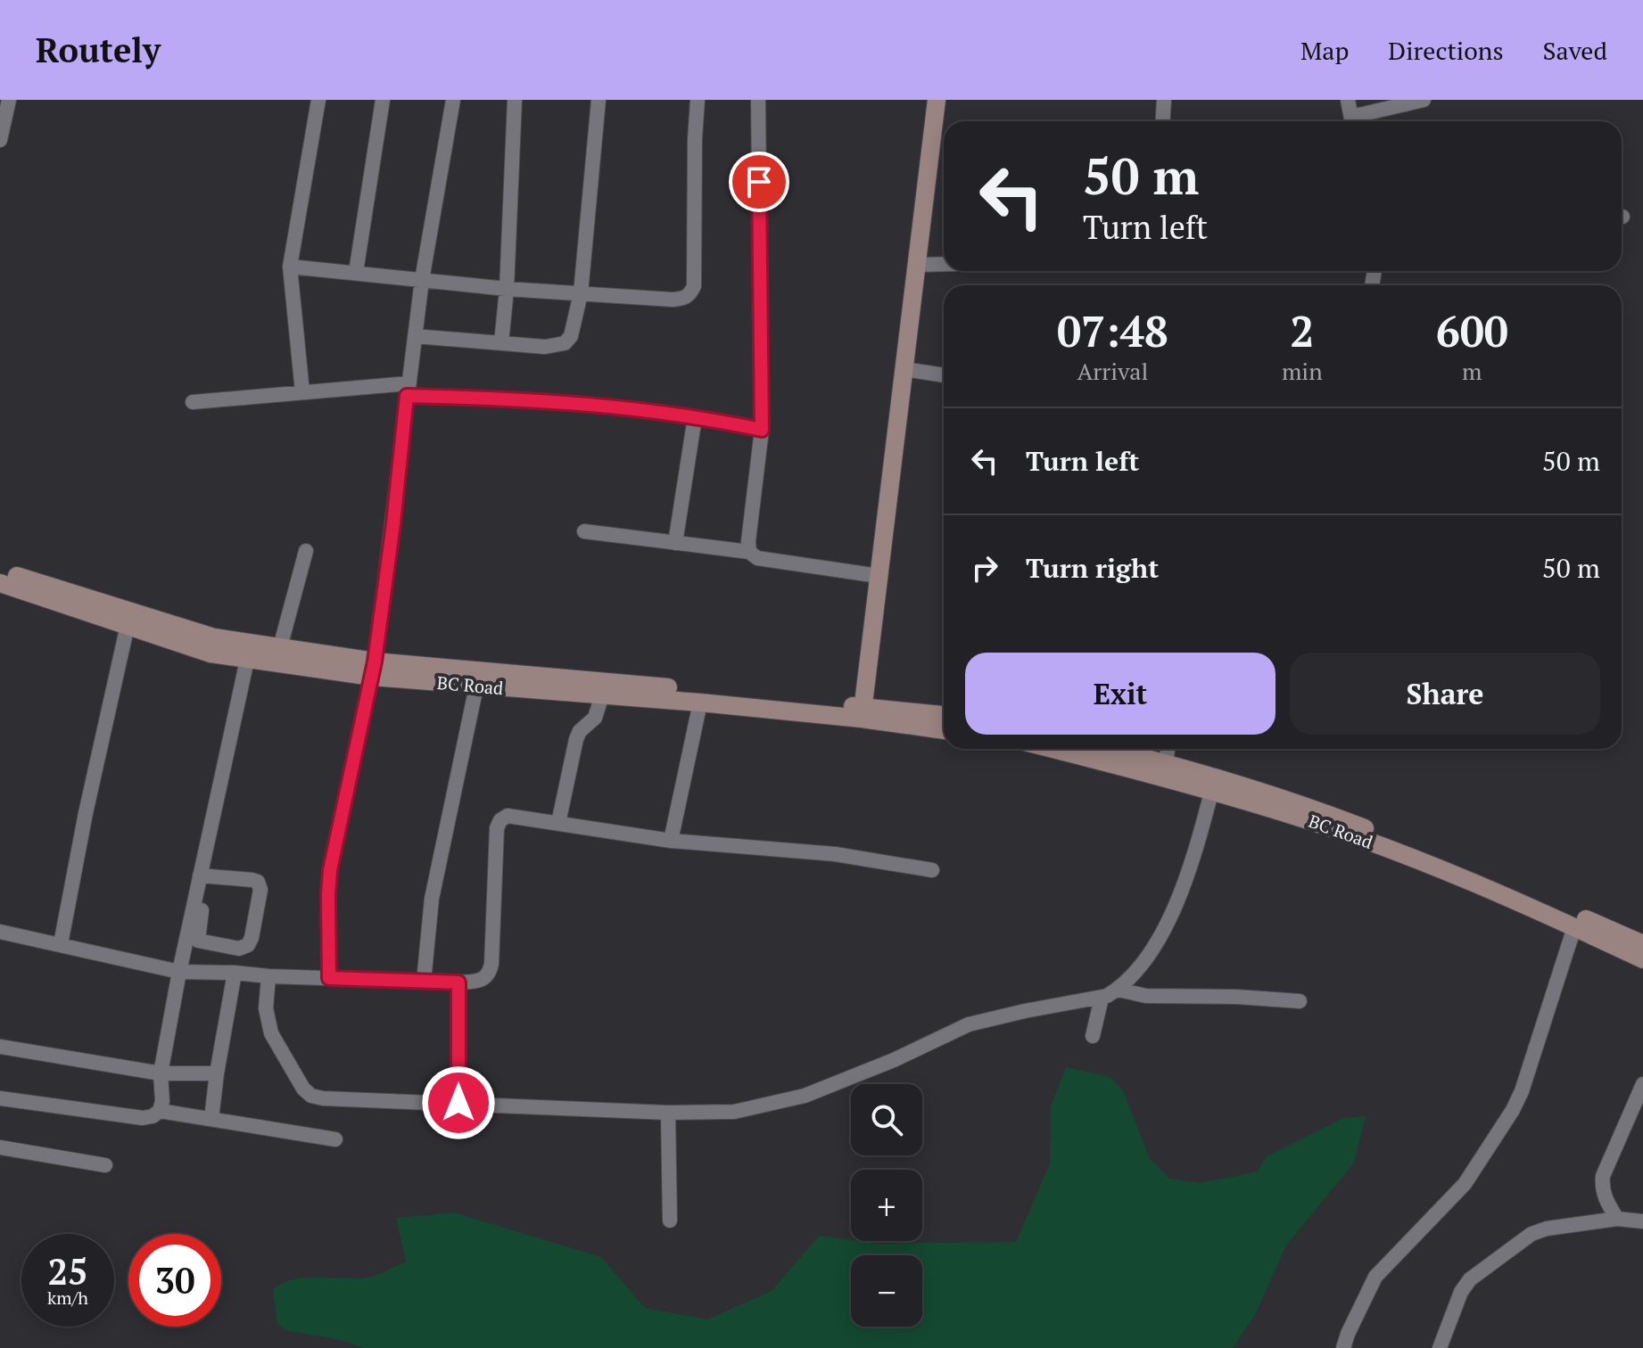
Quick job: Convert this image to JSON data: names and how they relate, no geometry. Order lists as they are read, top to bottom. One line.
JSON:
{"streets":{"street":["BC Road"]},"page":{"header":"Routely","nav":["Map","Directions","Saved"],"turn":["50 m","Turn left"],"eta":["07:48","Arrival","2","min","600","m"],"list":[{"name":"Turn left","value":"50 m"},{"name":"Turn right","value":"50 m"}],"buttons":["Exit","Share"],"map_buttons":["+","−"],"speed":"25 km/h","limit":"30"}}
